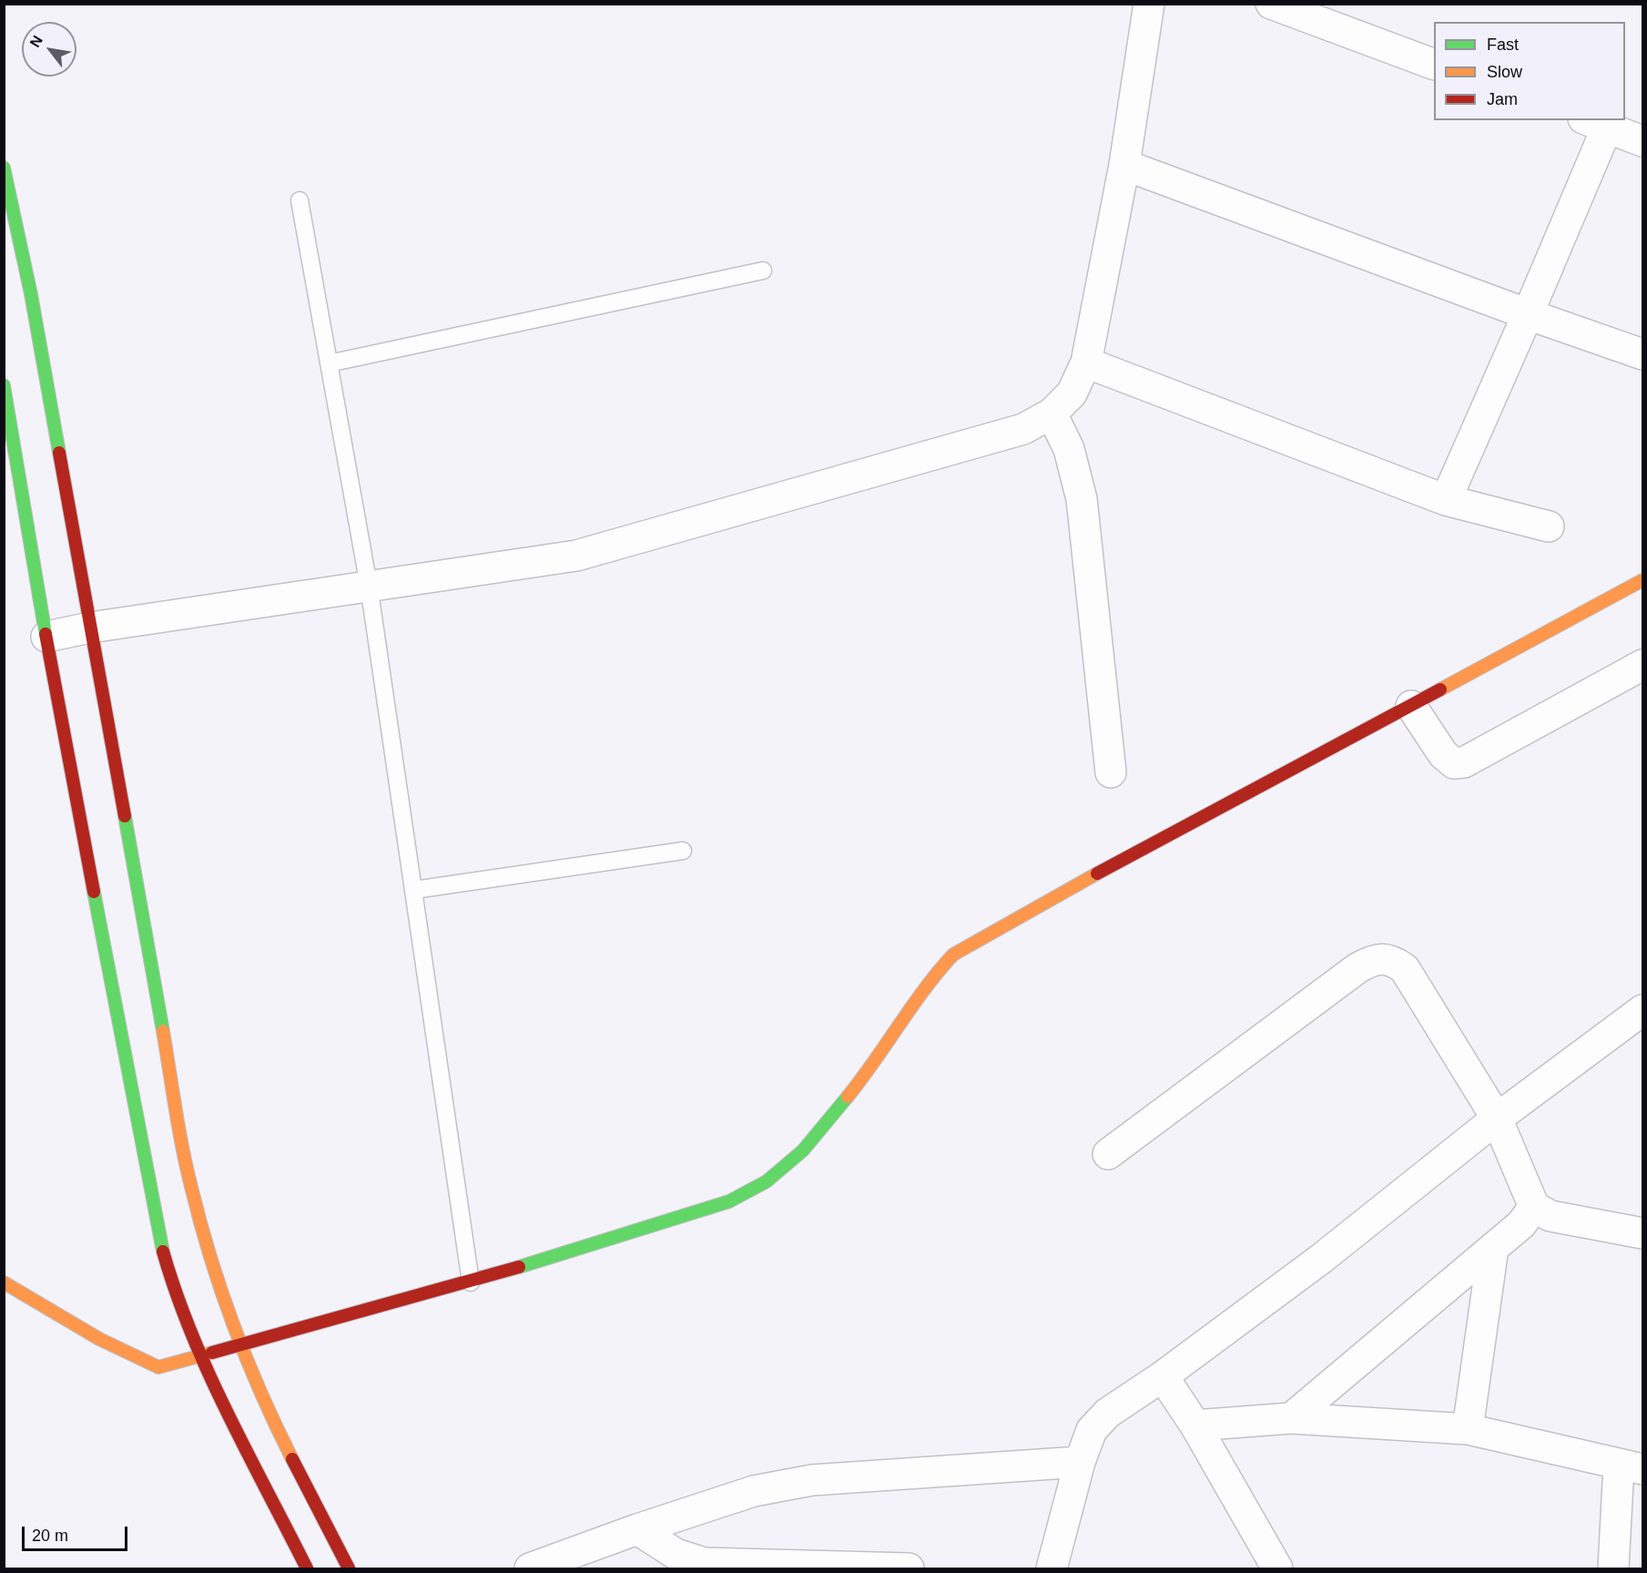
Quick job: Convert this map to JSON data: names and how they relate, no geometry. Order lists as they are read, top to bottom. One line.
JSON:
{"legend":["Fast","Slow","Jam"],"scale_bar":"20 m","north":"top left"}
